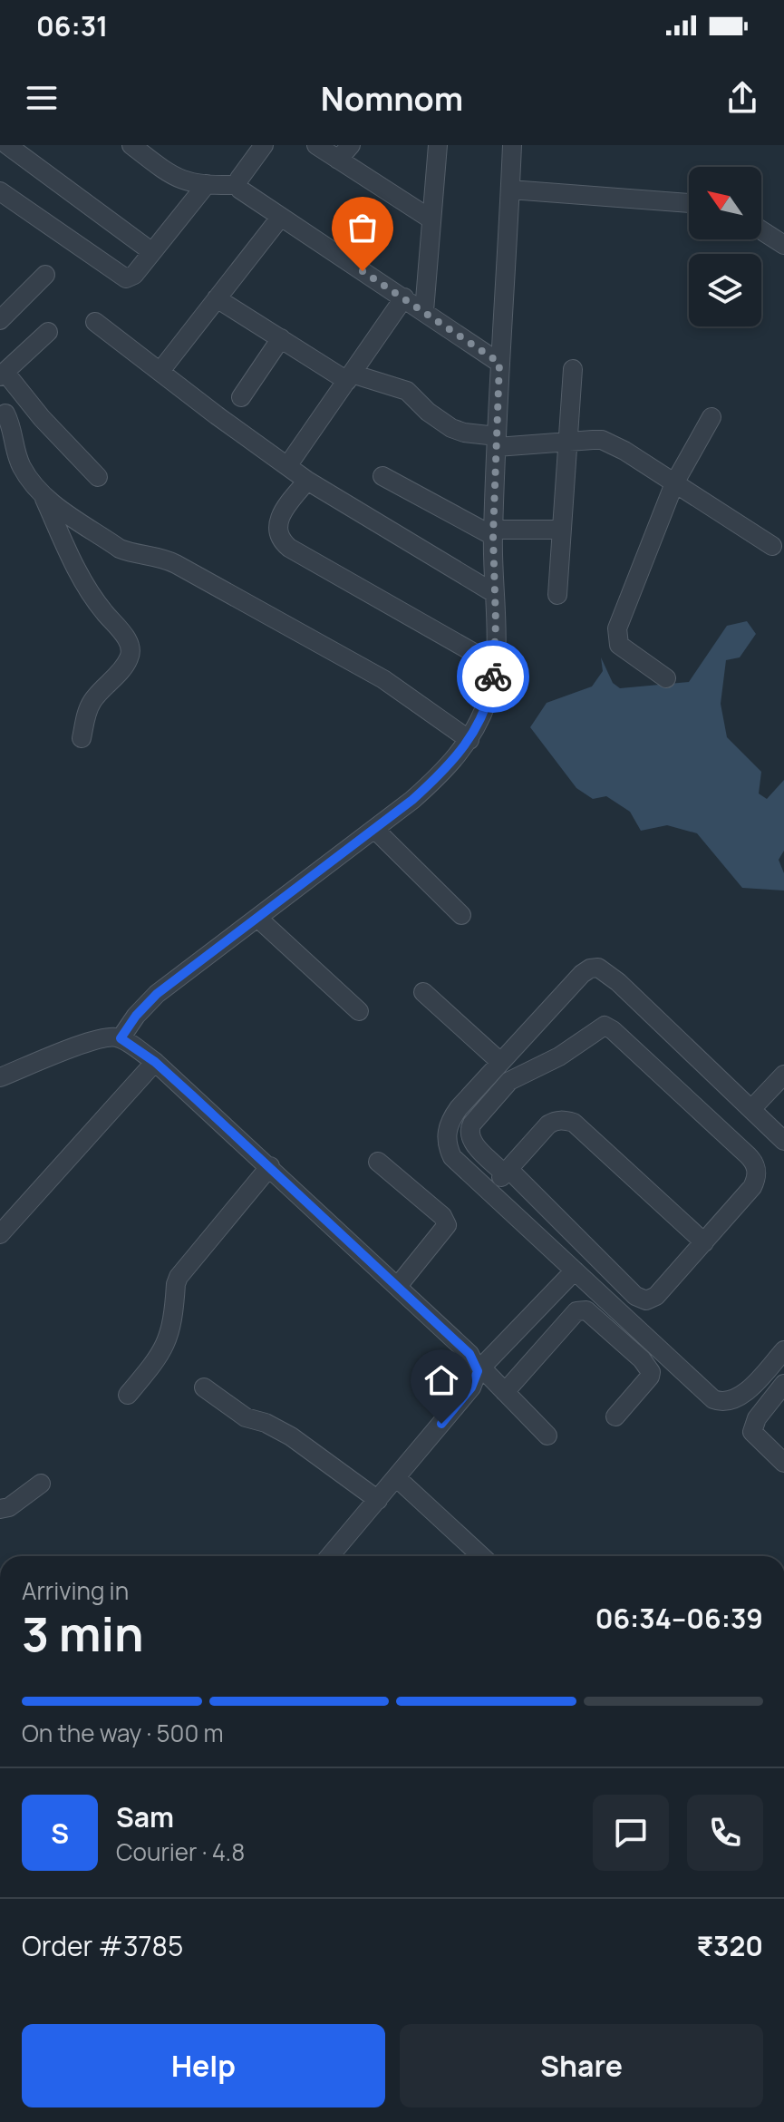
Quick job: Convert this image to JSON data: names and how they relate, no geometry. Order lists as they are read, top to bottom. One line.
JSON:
{"north":"top left","page":{"status":"06:31","header":"Nomnom","heading":["3 min","Arriving in","06:34–06:39"],"panel":["Sam","Courier · 4.8","Order #3785","₹320"],"bar":"On the way · 500 m","round":"S","buttons":["Help","Share"]}}
